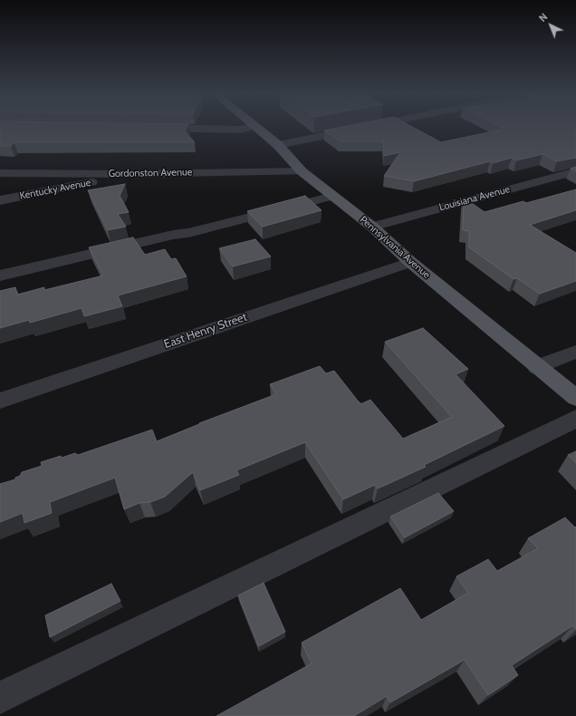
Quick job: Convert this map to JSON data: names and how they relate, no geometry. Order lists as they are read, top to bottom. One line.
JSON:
{"streets":{"main road":["Pennsylvania Avenue"],"street":["Gordonston Avenue","Kentucky Avenue","Louisiana Avenue","East Henry Street"]},"crossings":[["Gordonston Avenue","Kentucky Avenue"],["Gordonston Avenue","Pennsylvania Avenue"],["Louisiana Avenue","Pennsylvania Avenue"],["Pennsylvania Avenue","East Henry Street"]],"north":"top left"}
